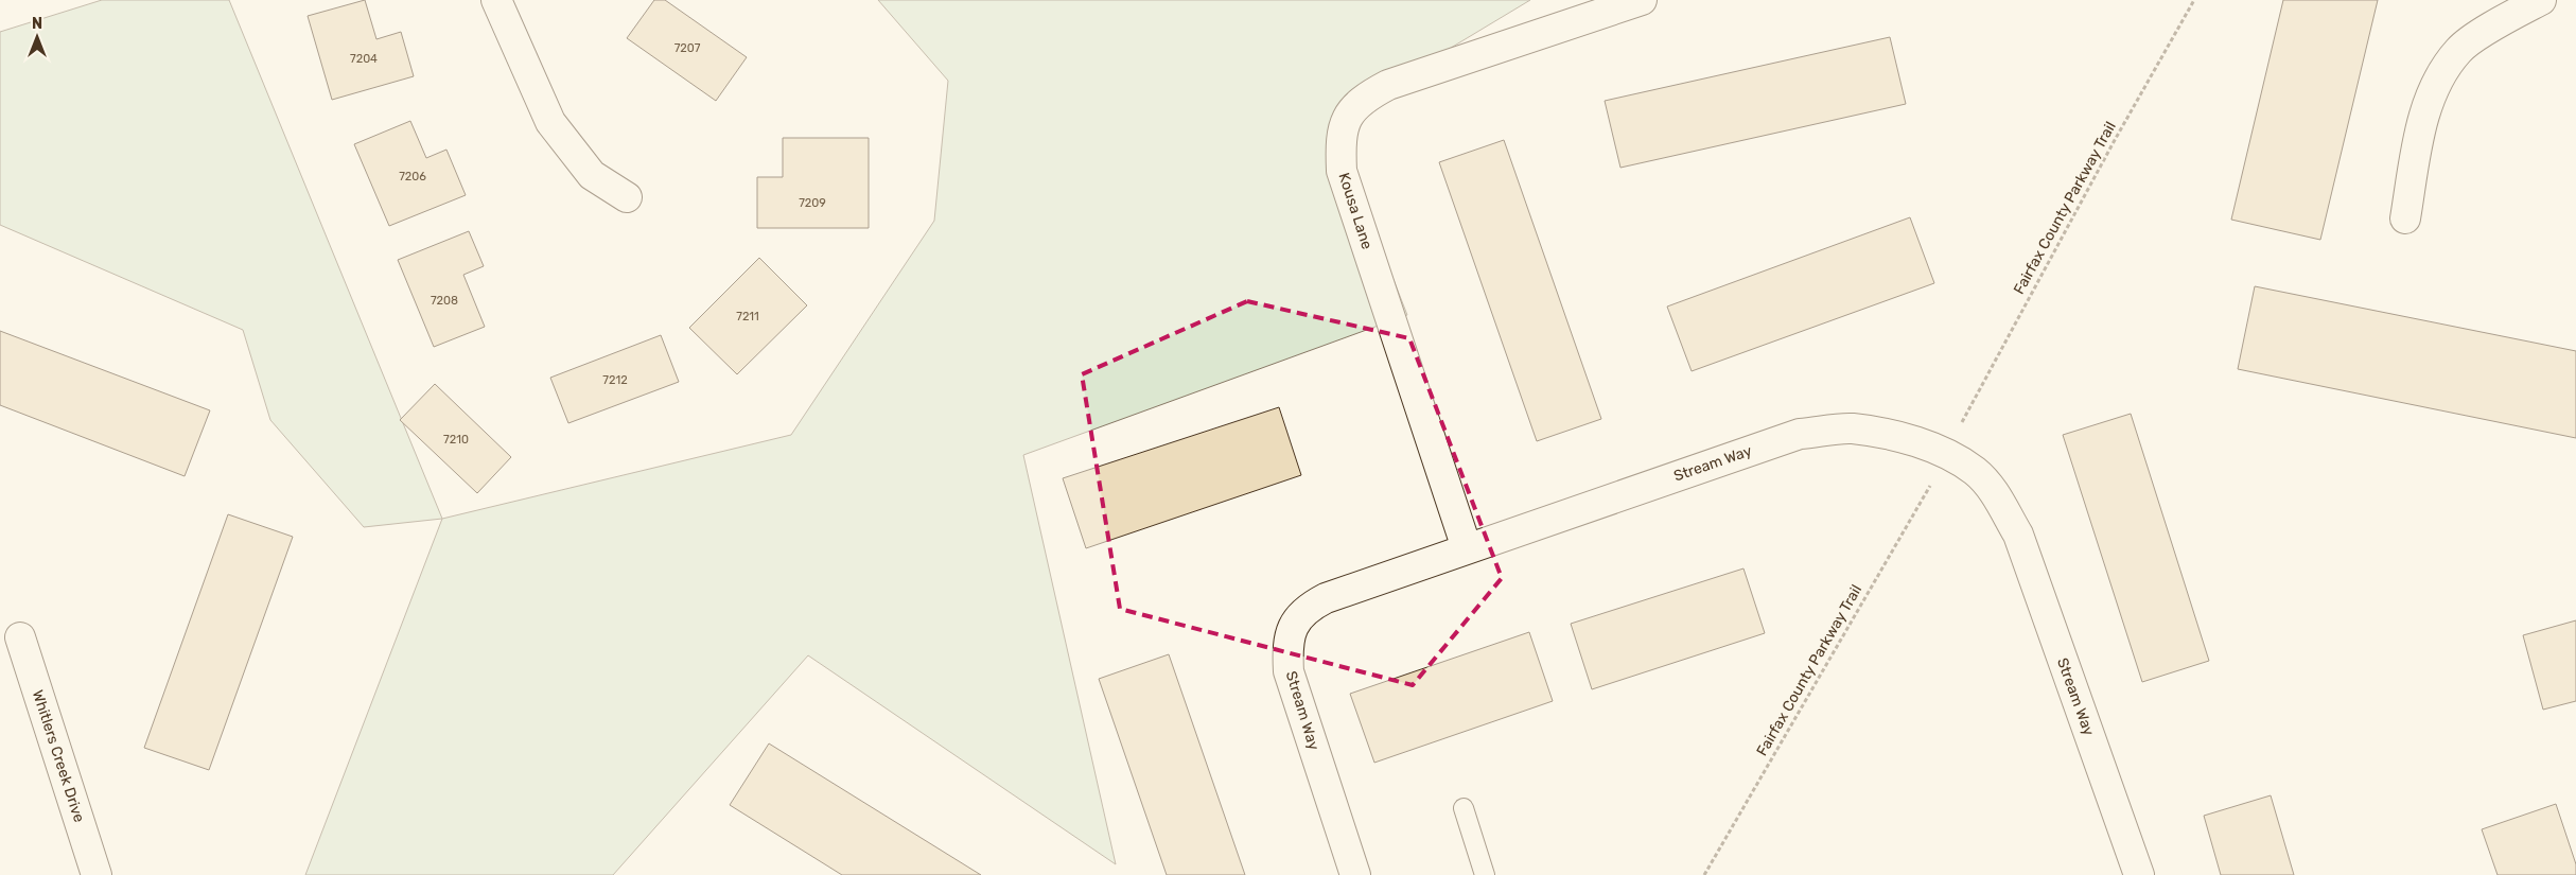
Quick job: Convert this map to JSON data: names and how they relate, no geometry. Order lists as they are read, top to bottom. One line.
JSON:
{"streets":{"street":["Kousa Lane","Stream Way","Whitlers Creek Drive"],"path":["Fairfax County Parkway Trail"]},"crossings":[["Kousa Lane","Stream Way"]],"house_numbers":["7207","7204","7206","7209","7208","7211","7212","7210"],"north":"top"}
